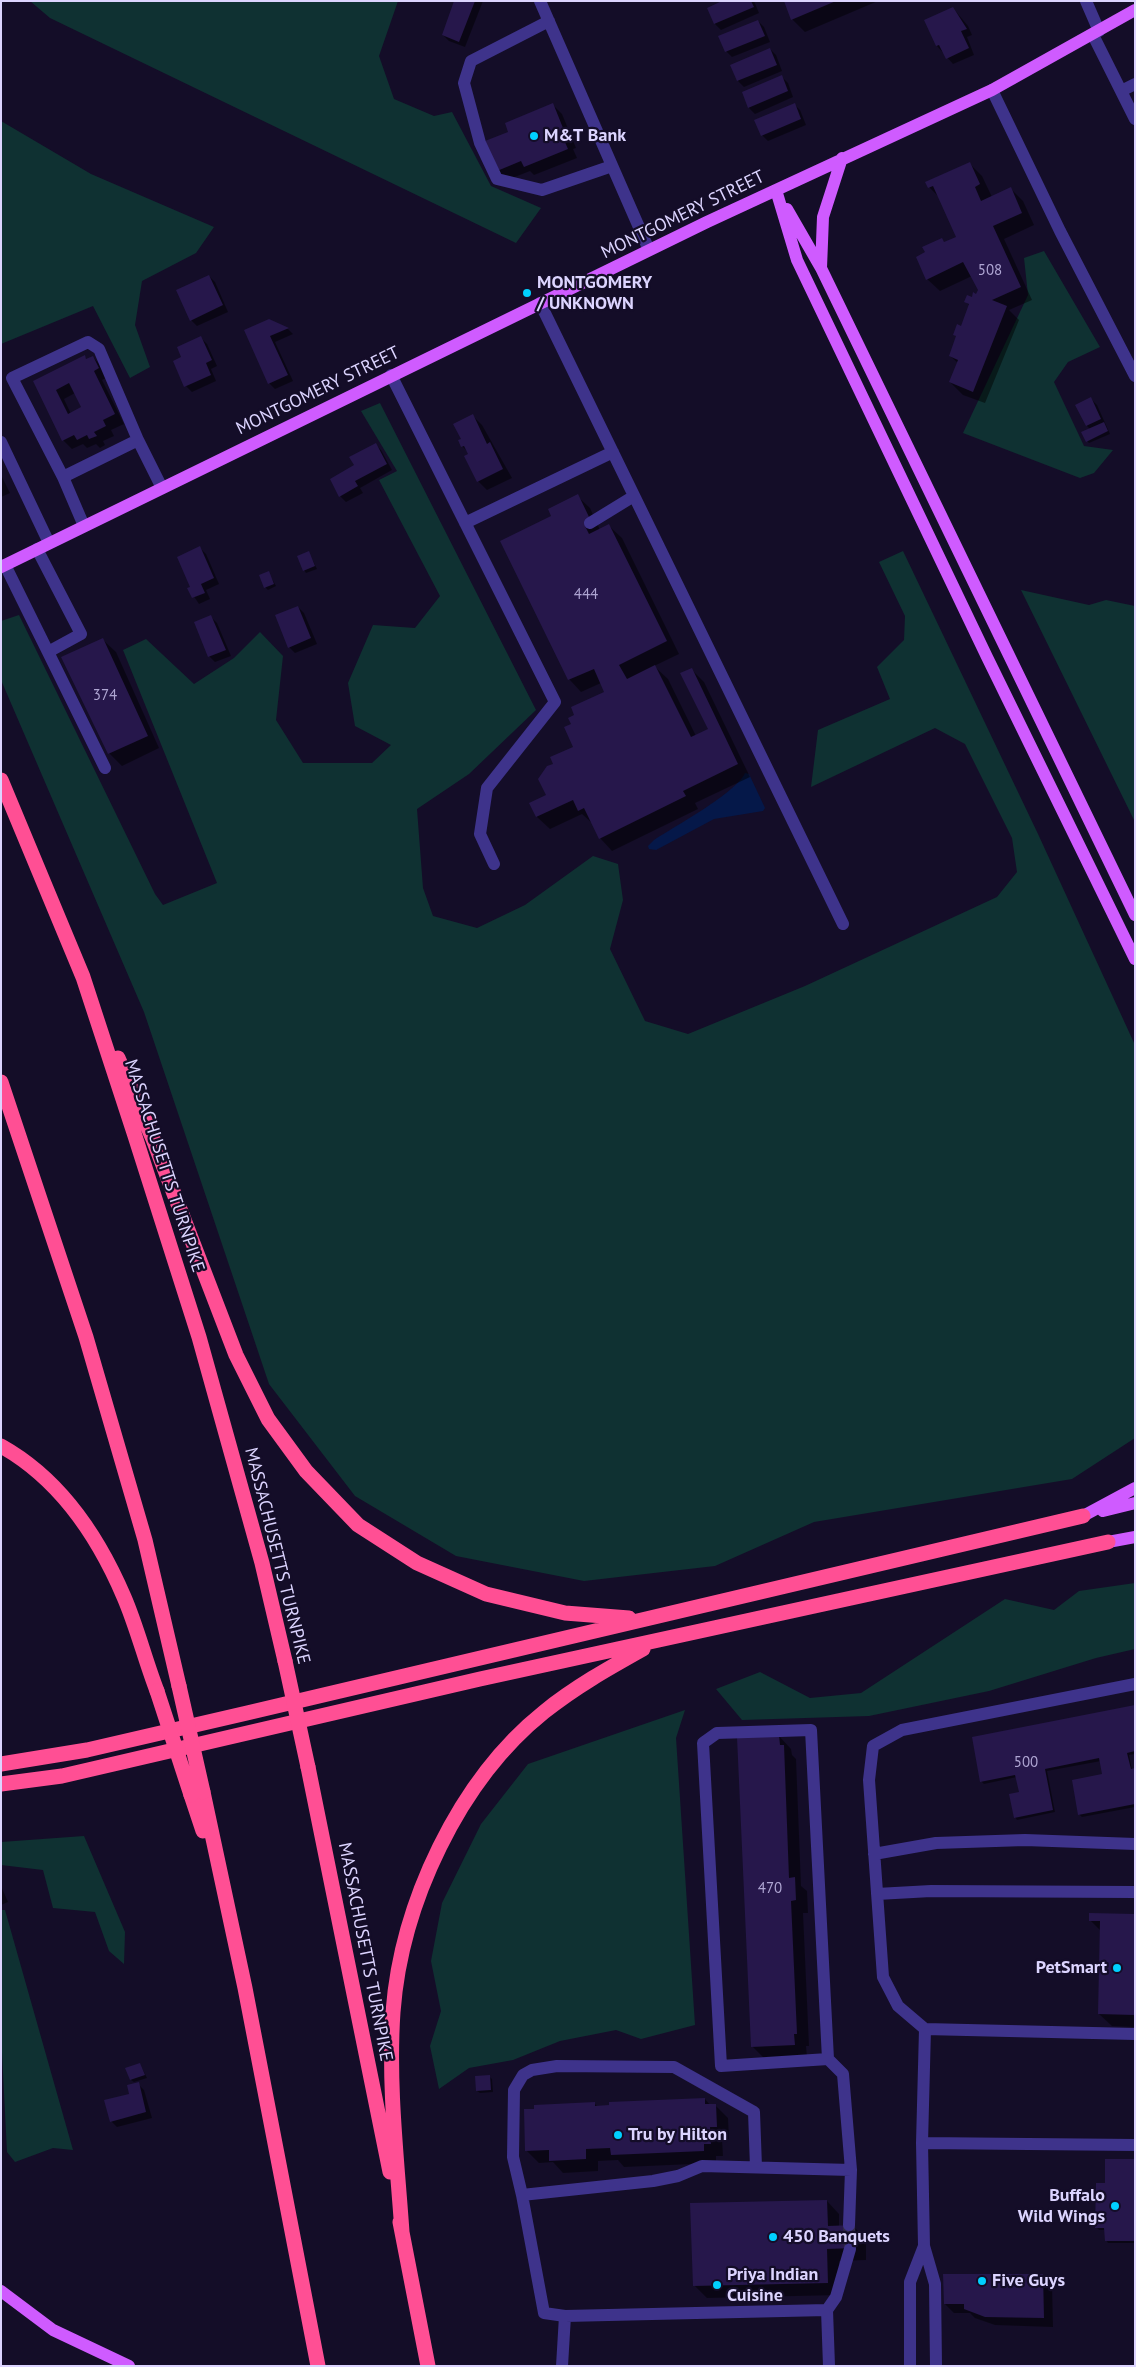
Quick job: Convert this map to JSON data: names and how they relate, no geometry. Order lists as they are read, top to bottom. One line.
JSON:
{"streets":{"highway":["MASSACHUSETTS TURNPIKE"],"main road":["MONTGOMERY STREET"]},"places":["M&T Bank","MONTGOMERY / UNKNOWN","PetSmart","Tru by Hilton","Buffalo Wild Wings","450 Banquets","Five Guys","Priya Indian Cuisine"],"house_numbers":["508","444","374","500","470"]}
